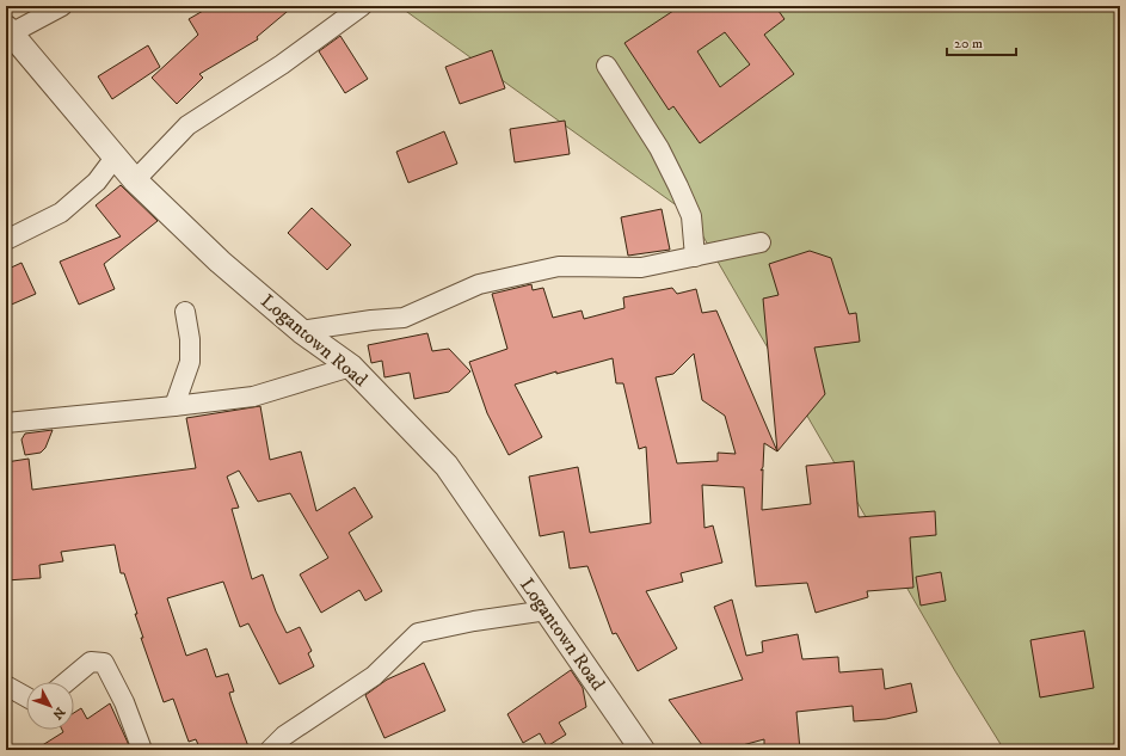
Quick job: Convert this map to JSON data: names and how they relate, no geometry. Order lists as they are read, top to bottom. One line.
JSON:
{"streets":{"street":["Logantown Road"]},"scale_bar":"20 m","north":"bottom right"}
